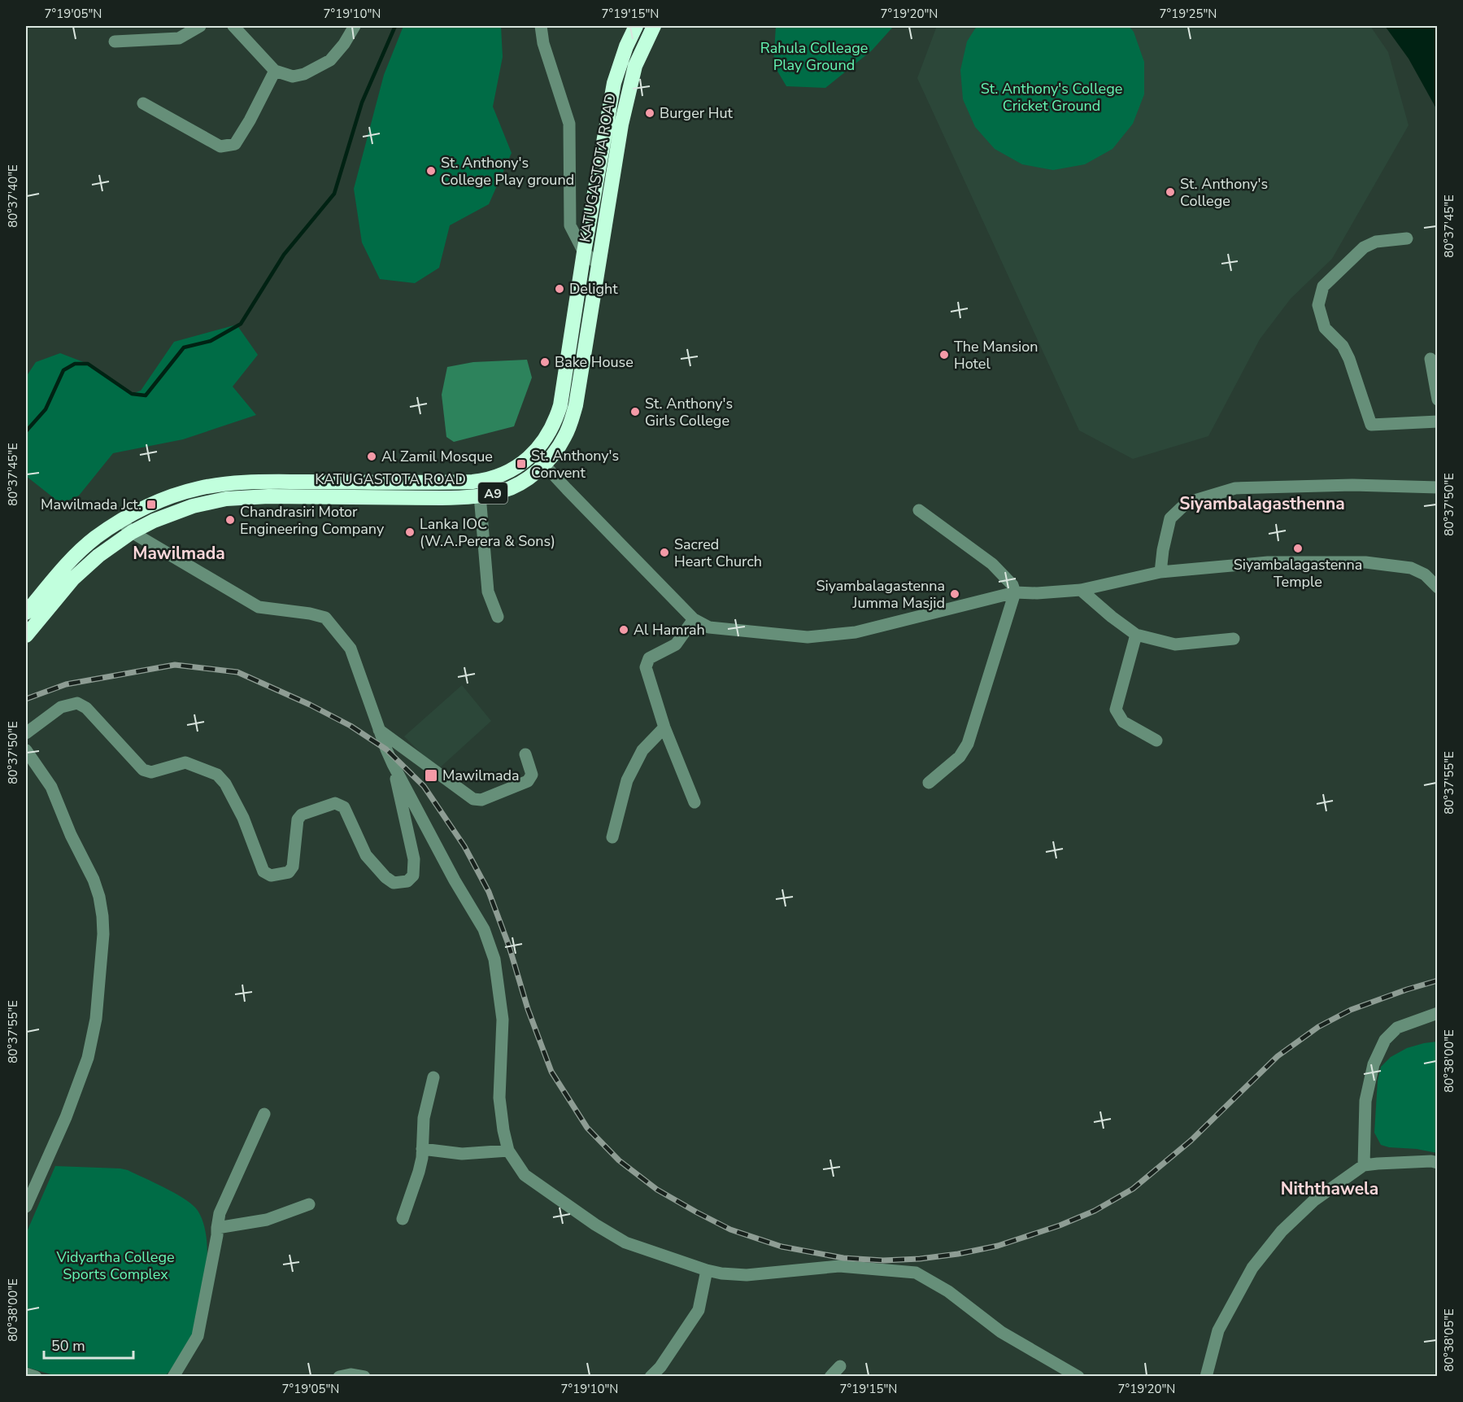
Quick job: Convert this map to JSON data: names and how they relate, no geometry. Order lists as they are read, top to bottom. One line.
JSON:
{"streets":{"highway":["KATUGASTOTA ROAD","A9"]},"districts":["Siyambalagasthenna","Mawilmada","Niththawela"],"parks":["Rahula Colleage Play Ground","St. Anthony's College Cricket Ground","Vidyartha College Sports Complex"],"places":{"other":["Burger Hut","St. Anthony's College Play ground","St. Anthony's College","Delight","The Mansion Hotel","Bake House","St. Anthony's Girls College","Al Zamil Mosque","Chandrasiri Motor Engineering Company","Lanka IOC (W.A.Perera & Sons)","Siyambalagastenna Temple","Sacred Heart Church","Siyambalagastenna Jumma Masjid","Al Hamrah"],"transit":["St. Anthony's Convent","Mawilmada Jct.","Mawilmada"]},"scale_bar":"50 m","coordinates":["7°19'05\"N","7°19'10\"N","7°19'15\"N","7°19'20\"N","7°19'25\"N","80°37'40\"E","80°37'45\"E","80°37'50\"E","80°37'55\"E","80°38'00\"E","80°38'05\"E"]}
